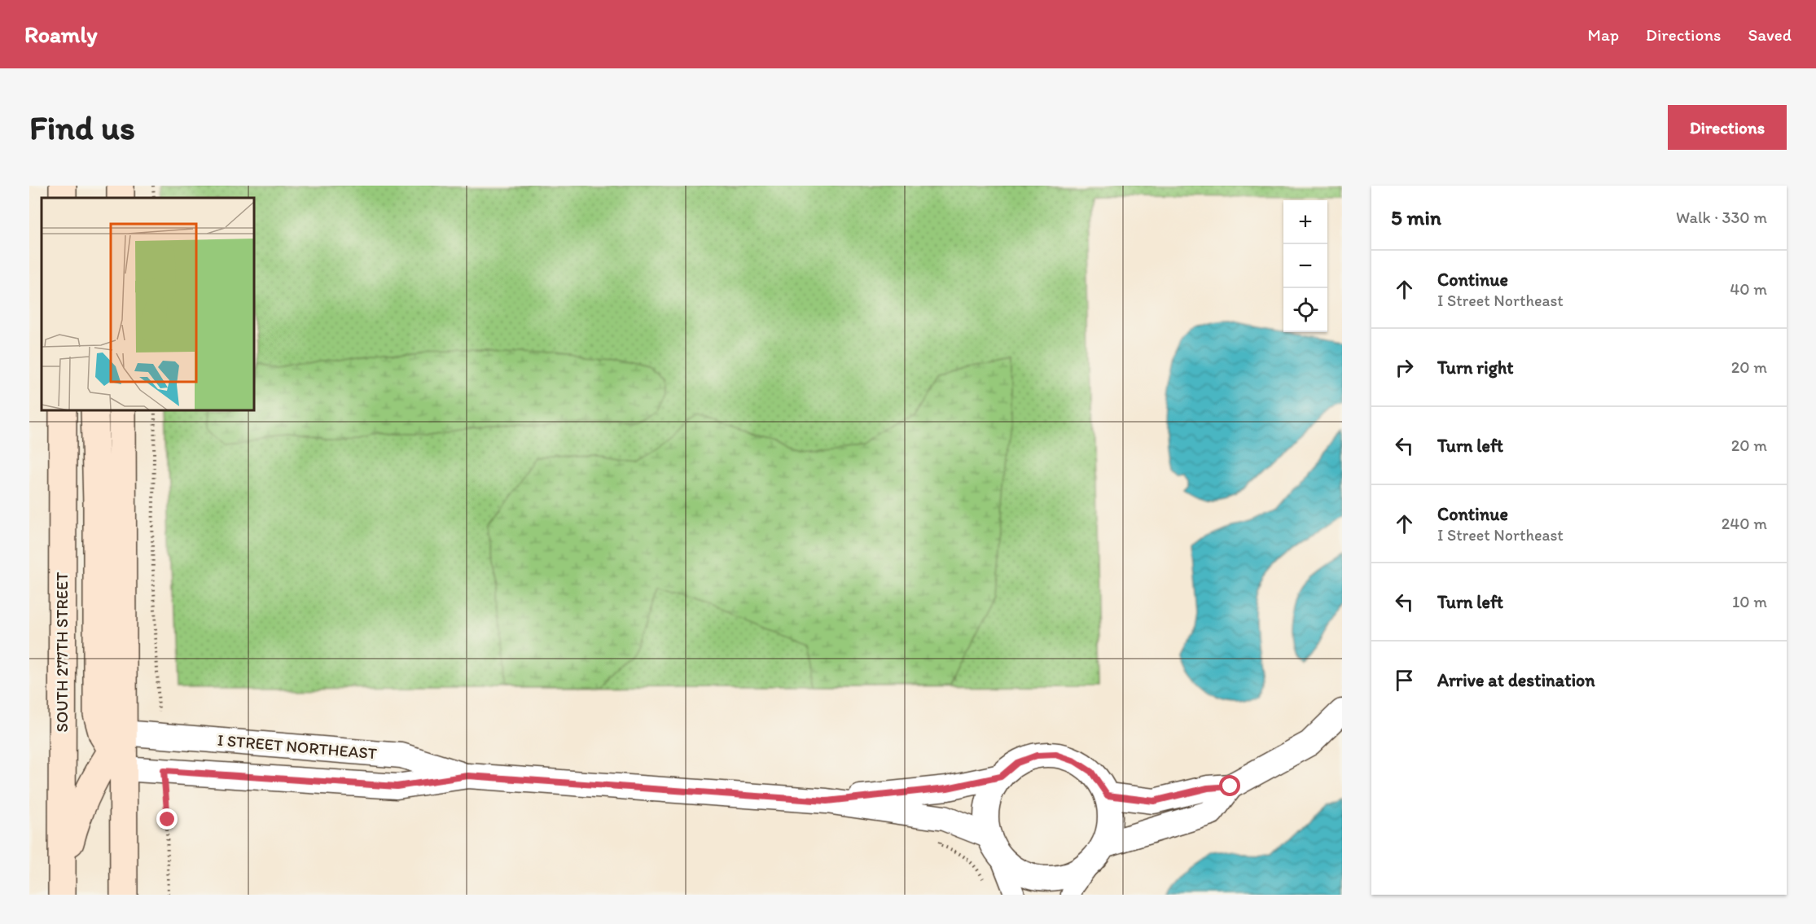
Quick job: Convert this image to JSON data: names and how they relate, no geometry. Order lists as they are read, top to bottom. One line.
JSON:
{"streets":{"main road":["SOUTH 277TH STREET"],"street":["I STREET NORTHEAST"]},"page":{"header":"Roamly","nav":["Map","Directions","Saved"],"buttons":"Directions","title":"Find us","heading":["5 min","Walk · 330 m"],"map_buttons":["+","−"],"list":[["Continue","I Street Northeast","40 m"],["Turn right","20 m"],["Turn left","20 m"],["Continue","I Street Northeast","240 m"],["Turn left","10 m"],"Arrive at destination"]}}
